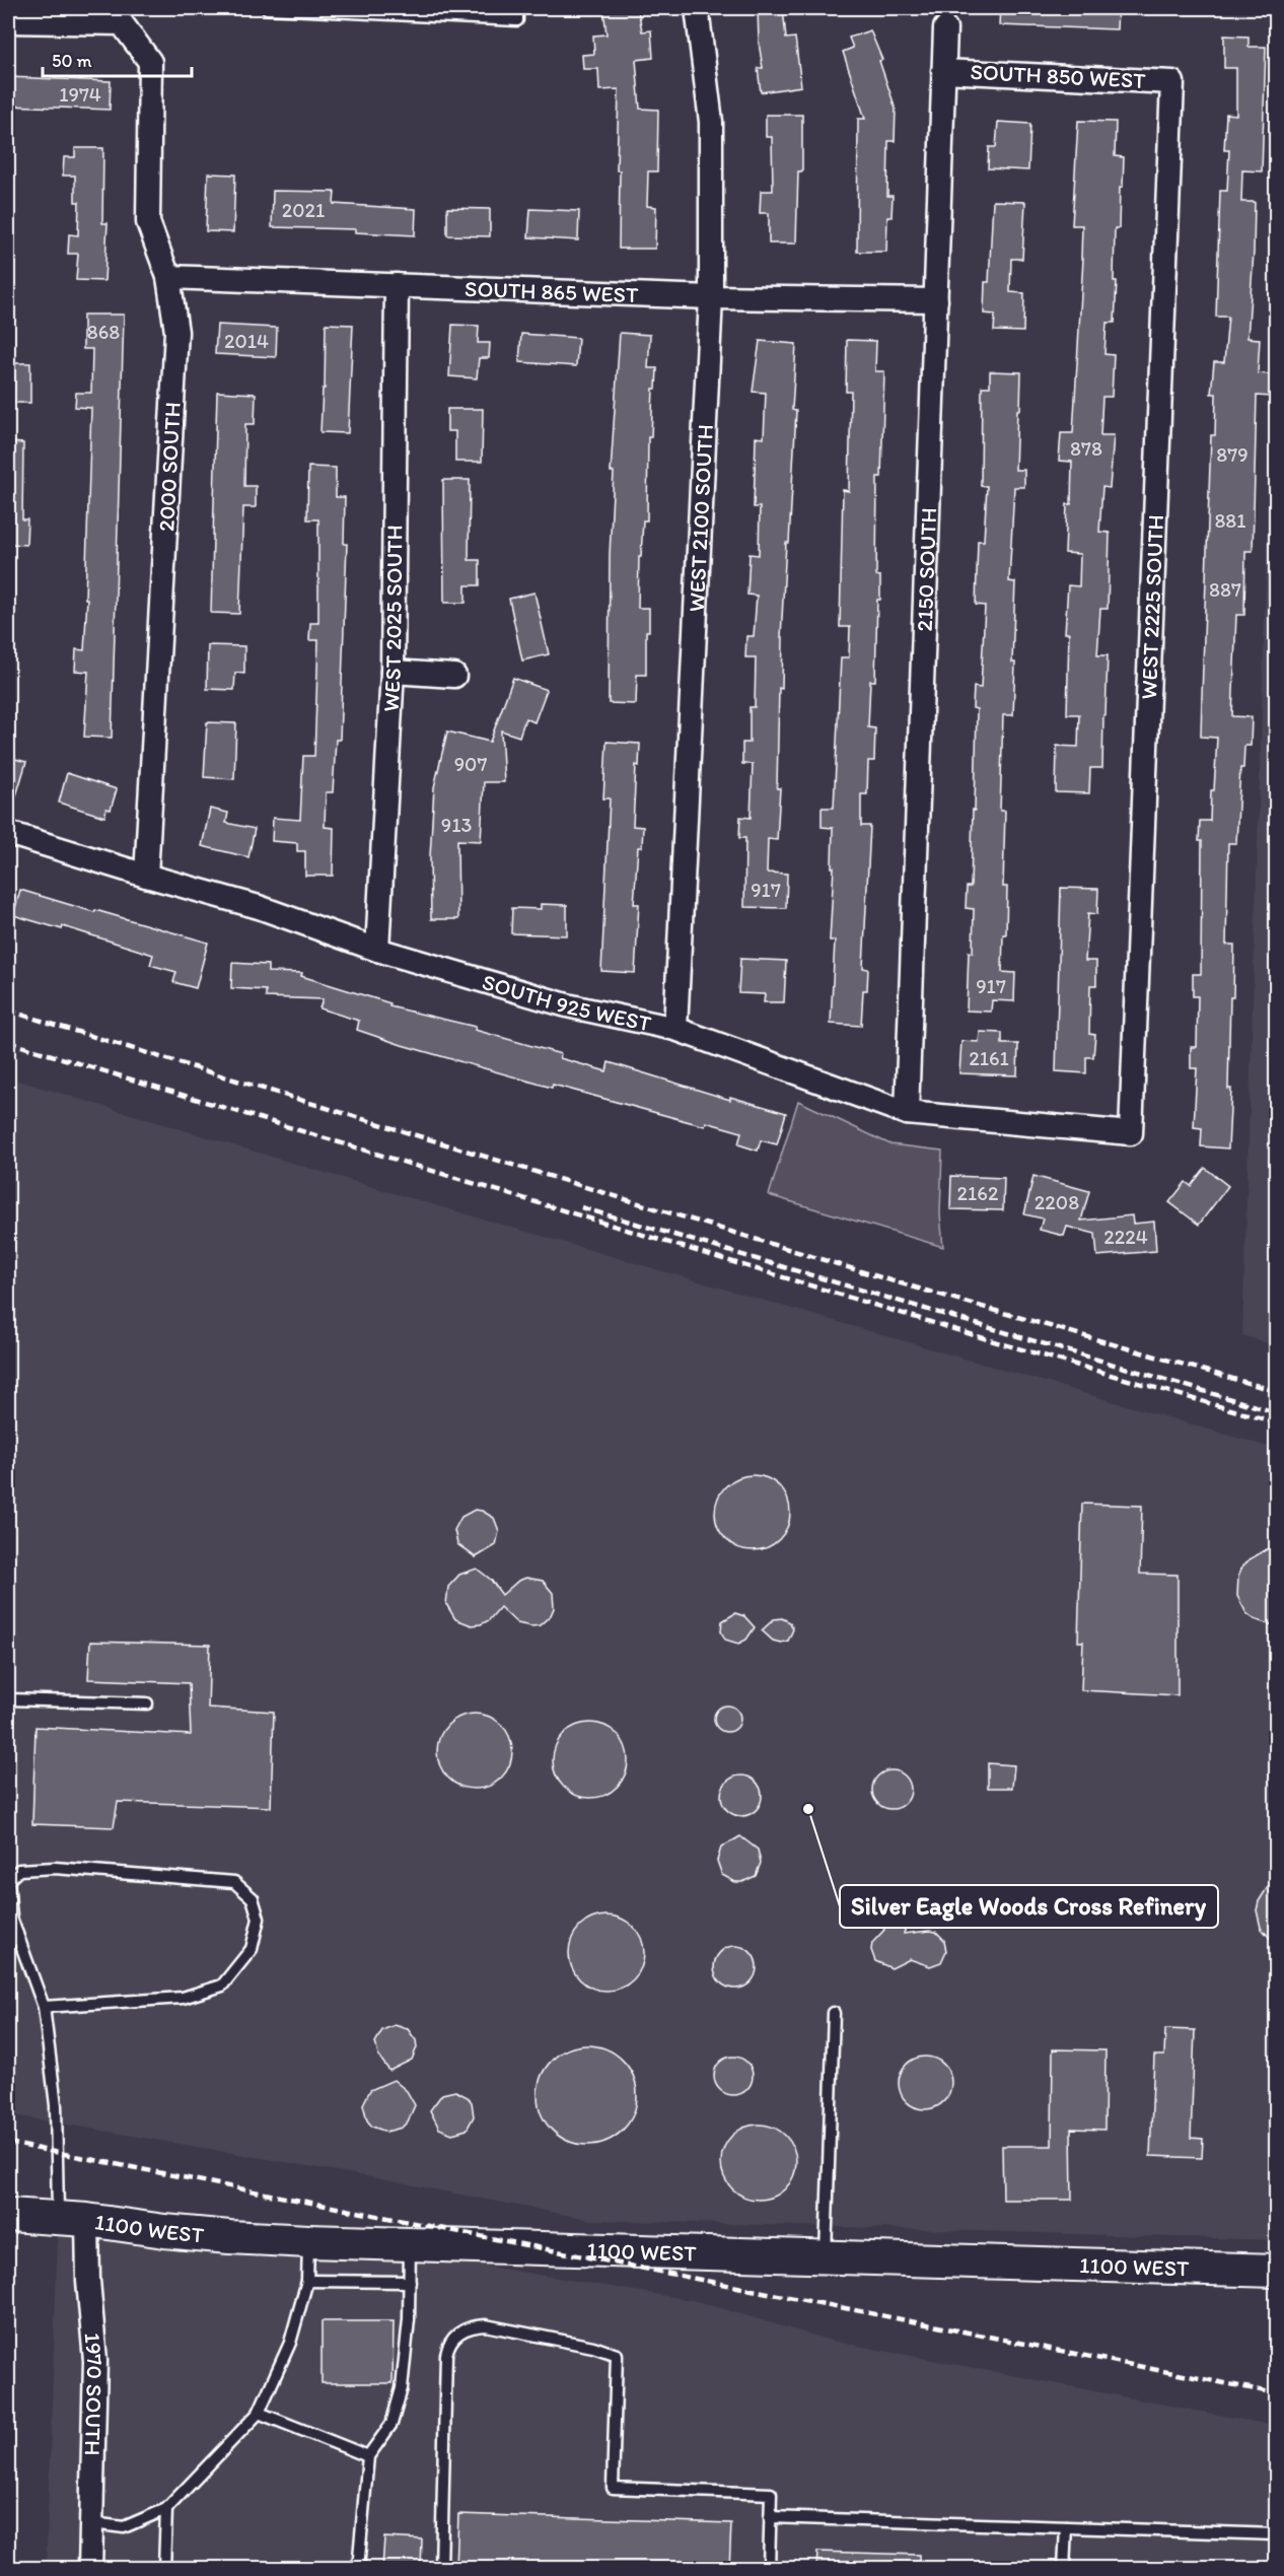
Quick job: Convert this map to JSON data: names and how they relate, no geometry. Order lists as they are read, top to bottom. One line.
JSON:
{"streets":{"street":["SOUTH 850 WEST","SOUTH 865 WEST","2000 SOUTH","WEST 2100 SOUTH","2150 SOUTH","WEST 2225 SOUTH","WEST 2025 SOUTH","SOUTH 925 WEST","1100 WEST","1970 SOUTH"]},"crossings":[["SOUTH 850 WEST","2150 SOUTH"],["SOUTH 850 WEST","WEST 2225 SOUTH"],["SOUTH 865 WEST","2000 SOUTH"],["SOUTH 865 WEST","WEST 2100 SOUTH"],["SOUTH 865 WEST","2150 SOUTH"],["SOUTH 865 WEST","WEST 2025 SOUTH"],["2000 SOUTH","SOUTH 925 WEST"],["WEST 2100 SOUTH","SOUTH 925 WEST"],["2150 SOUTH","SOUTH 925 WEST"],["WEST 2225 SOUTH","SOUTH 925 WEST"],["WEST 2025 SOUTH","SOUTH 925 WEST"],["1100 WEST","1970 SOUTH"]],"places":["Silver Eagle Woods Cross Refinery"],"house_numbers":["1974","2021","868","2014","878","879","881","887","907","913","917","917","2161","2162","2208","2224"],"scale_bar":"50 m"}
